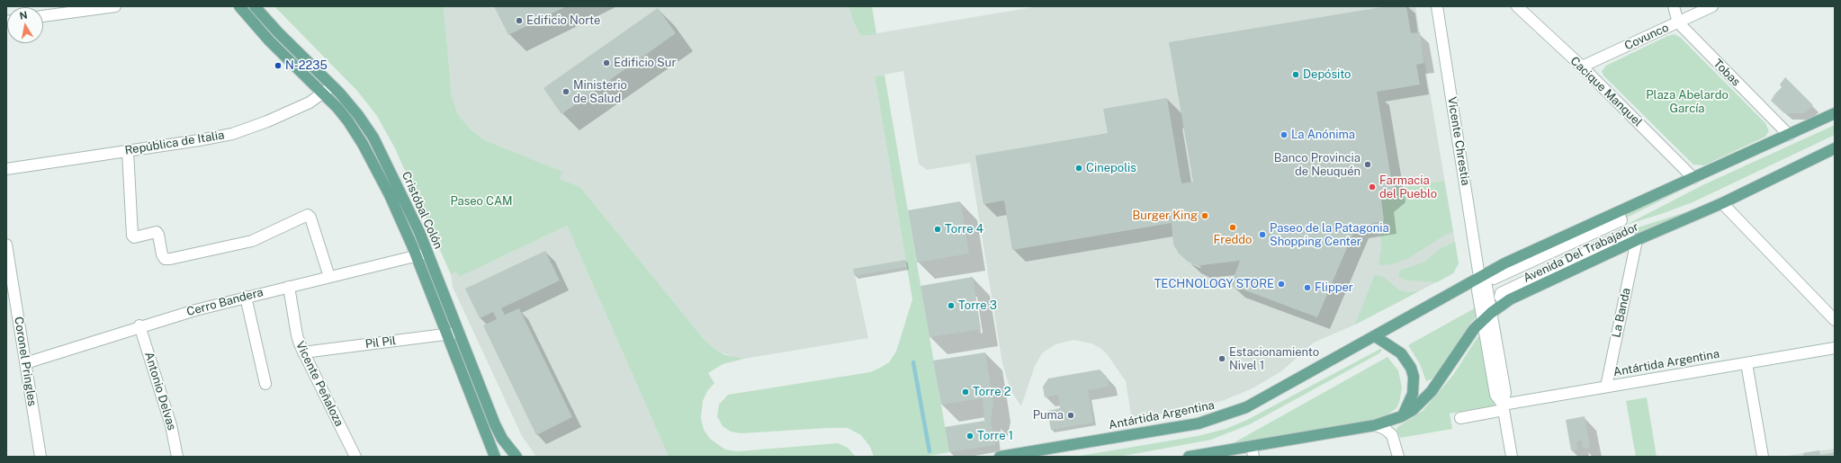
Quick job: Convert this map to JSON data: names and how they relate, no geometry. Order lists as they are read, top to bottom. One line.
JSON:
{"streets":{"main road":["Cristóbal Colón","Avenida Del Trabajador","Antártida Argentina"],"street":["Covunco","Tobas","Cacique Manquel","Vicente Chrestia","República de Italia","Cerro Bandera","La Banda","Pil Pil","Coronel Pringles","Vicente Peñaloza","Antonio Delvas"]},"crossings":[["Covunco","Tobas"],["Covunco","Cacique Manquel"],["Tobas","Avenida Del Trabajador"],["Cacique Manquel","Avenida Del Trabajador"],["Vicente Chrestia","Avenida Del Trabajador"],["Vicente Chrestia","Antártida Argentina"],["República de Italia","Cristóbal Colón"],["Cristóbal Colón","Cerro Bandera"],["Cristóbal Colón","Pil Pil"],["Avenida Del Trabajador","La Banda"],["Avenida Del Trabajador","Antártida Argentina"],["Cerro Bandera","Coronel Pringles"],["Cerro Bandera","Vicente Peñaloza"],["Cerro Bandera","Antonio Delvas"],["La Banda","Antártida Argentina"],["Pil Pil","Vicente Peñaloza"]],"parks":["Plaza Abelardo García","Paseo CAM"],"places":["Edificio Norte","Edificio Sur","N-2235","Depósito","Ministerio de Salud","La Anónima","Banco Provincia de Neuquén","Cinepolis","Farmacia del Pueblo","Burger King","Freddo","Torre 4","Paseo de la Patagonia Shopping Center","TECHNOLOGY STORE","Flipper","Torre 3","Estacionamiento Nivel 1","Torre 2","Puma","Torre 1"],"north":"top"}
